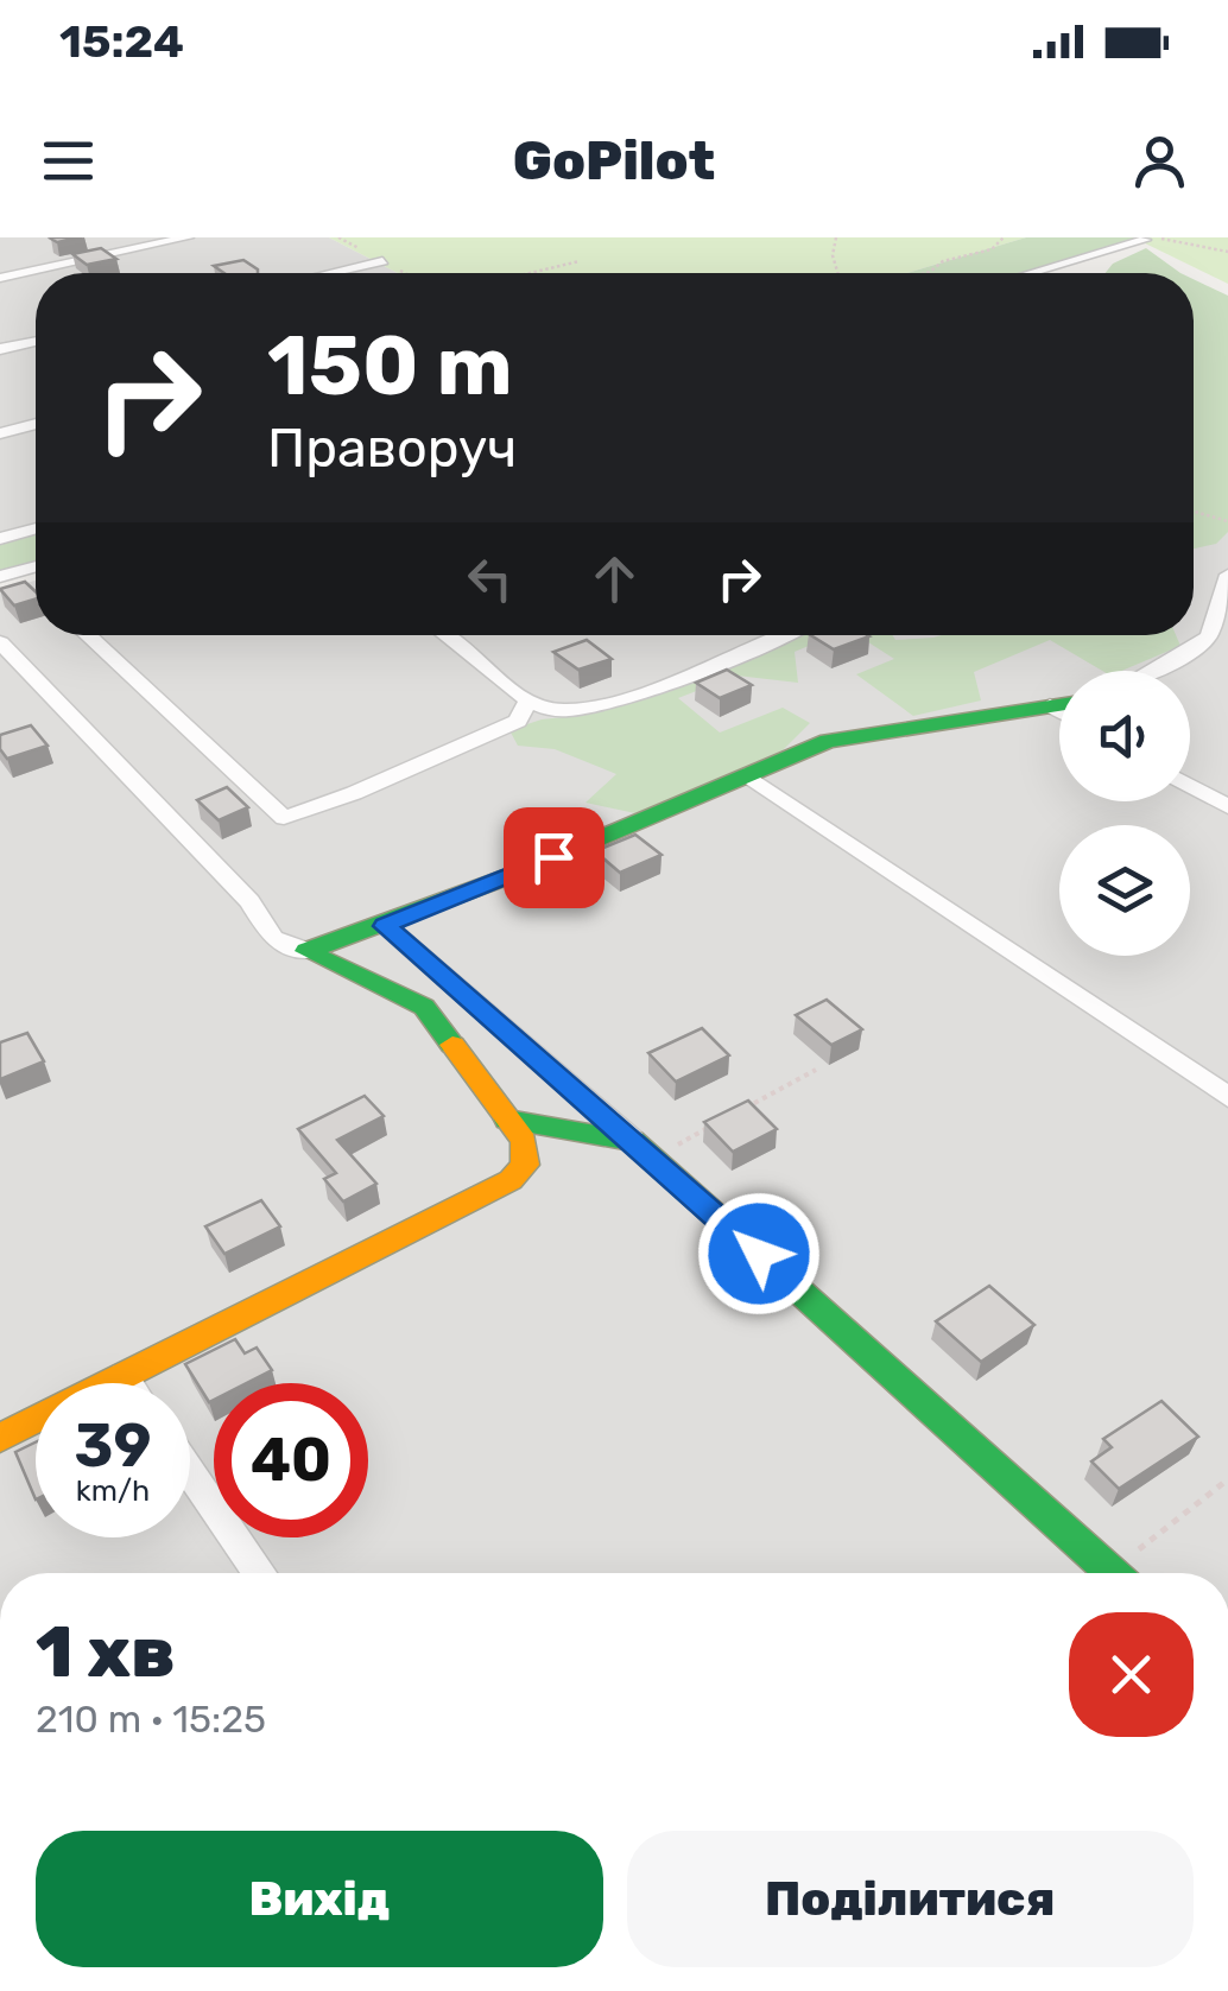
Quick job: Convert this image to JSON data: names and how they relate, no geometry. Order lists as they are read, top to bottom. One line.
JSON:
{"page":{"status":"15:24","header":"GoPilot","turn":["150 m","Праворуч"],"speed":"39 km/h","limit":"40","heading":["1 хв","210 m · 15:25"],"buttons":["Вихід","Поділитися"]}}
